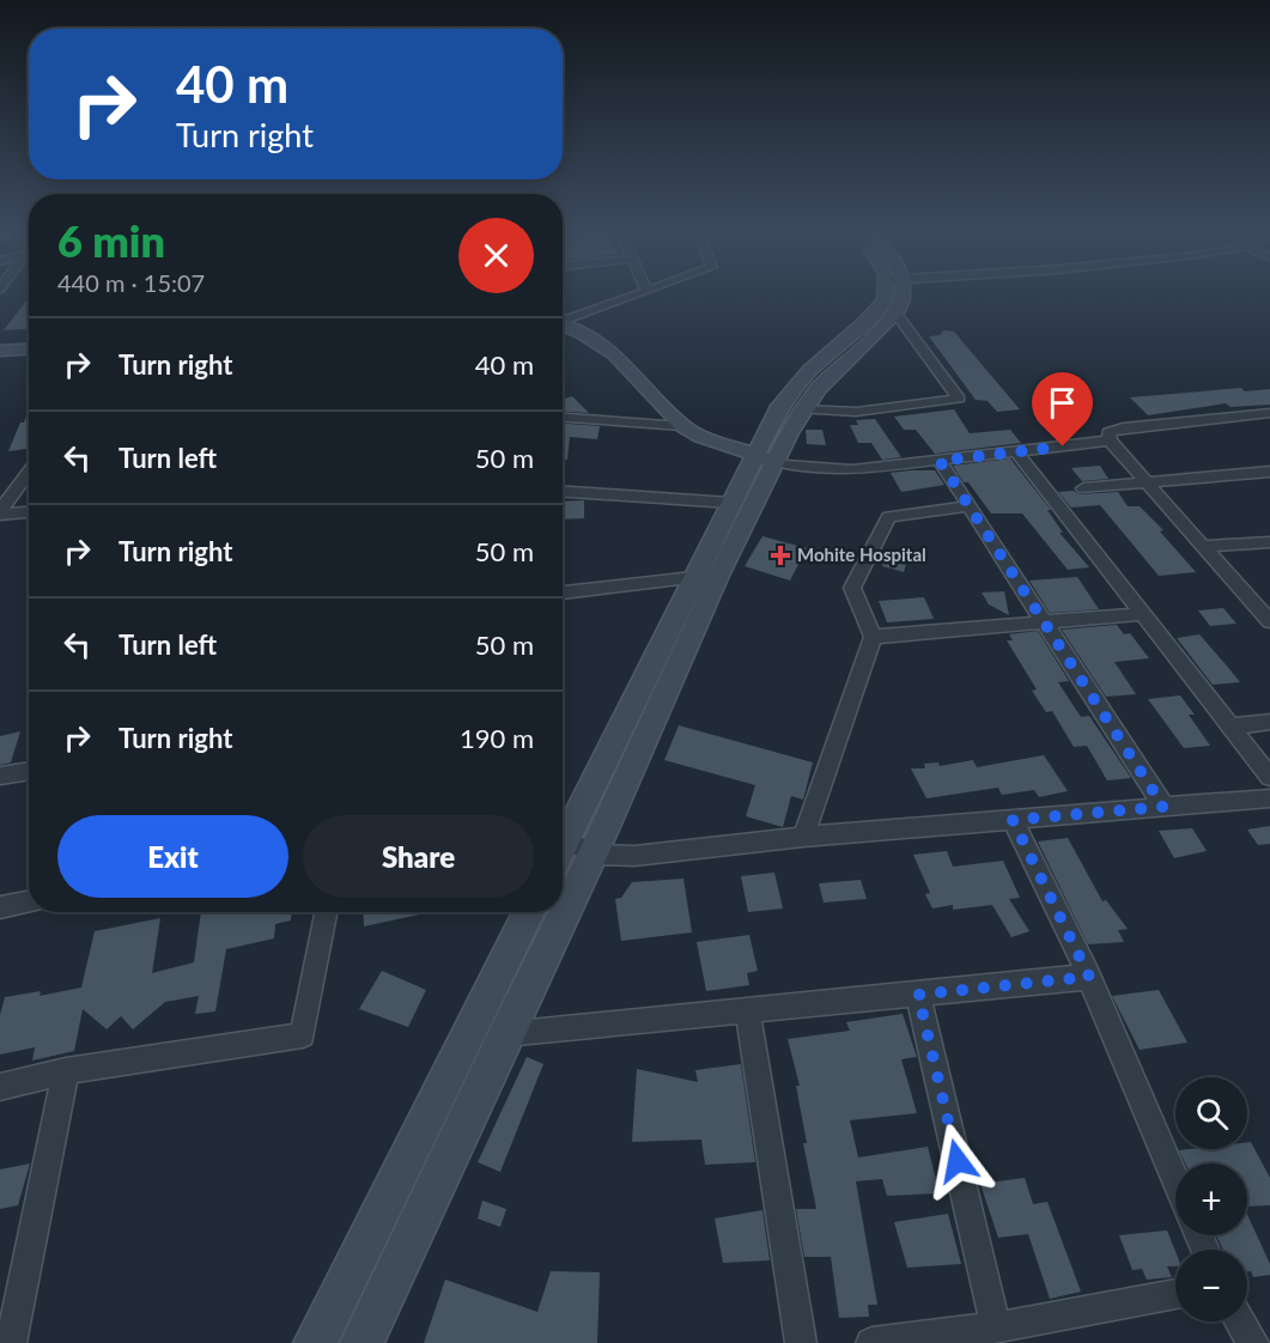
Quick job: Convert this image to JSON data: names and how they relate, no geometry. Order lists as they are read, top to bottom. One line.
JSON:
{"places":{"health":["Mohite Hospital"]},"page":{"turn":["40 m","Turn right"],"heading":["6 min","440 m · 15:07"],"list":[{"name":"Turn right","value":"40 m"},{"name":"Turn left","value":"50 m"},{"name":"Turn right","value":"50 m"},{"name":"Turn left","value":"50 m"},{"name":"Turn right","value":"190 m"}],"buttons":["Exit","Share"],"map_buttons":["+","−"]}}
